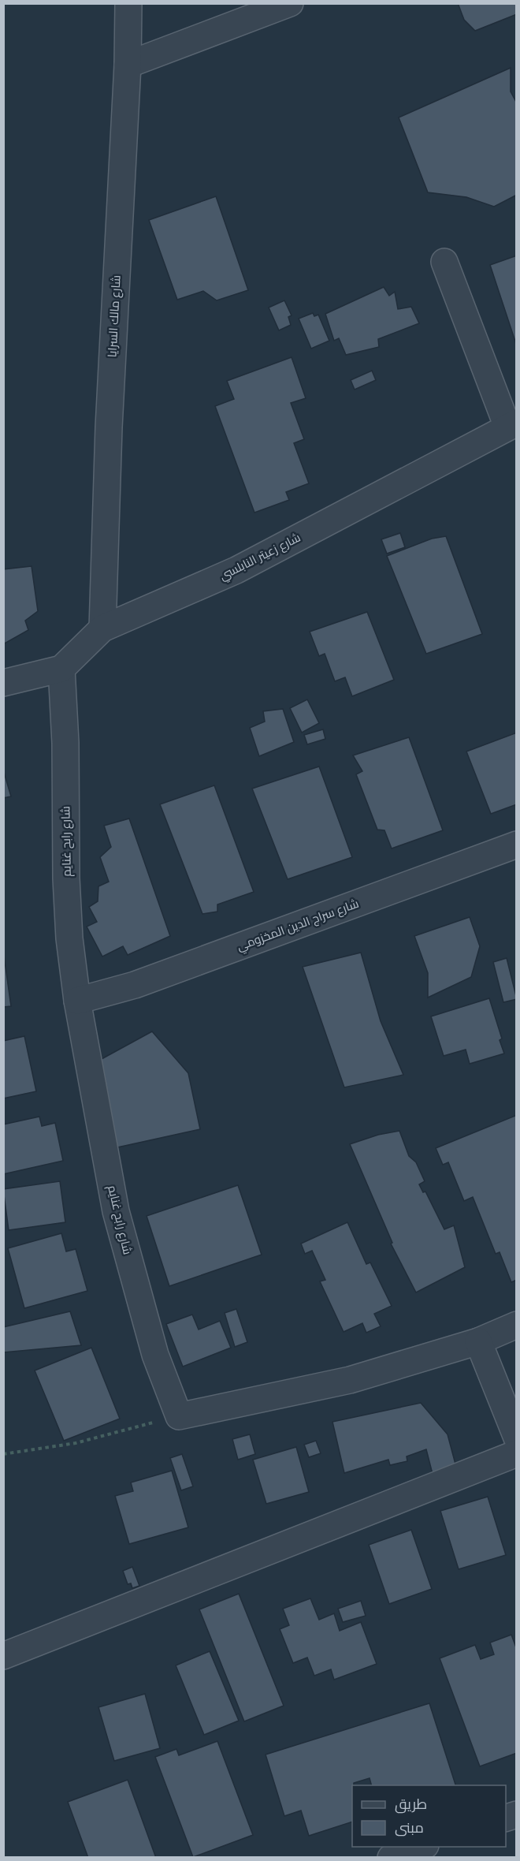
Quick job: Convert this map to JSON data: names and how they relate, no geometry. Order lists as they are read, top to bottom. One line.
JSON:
{"streets":{"street":["شارع مالك السرايا","شارع زعيتر النابلسي","شارع رابح غنايم","شارع سراج الدين المخزومي"]},"crossings":[["شارع مالك السرايا","شارع زعيتر النابلسي"],["شارع زعيتر النابلسي","شارع رابح غنايم"],["شارع رابح غنايم","شارع سراج الدين المخزومي"]],"legend":["طريق","مبنى"]}
